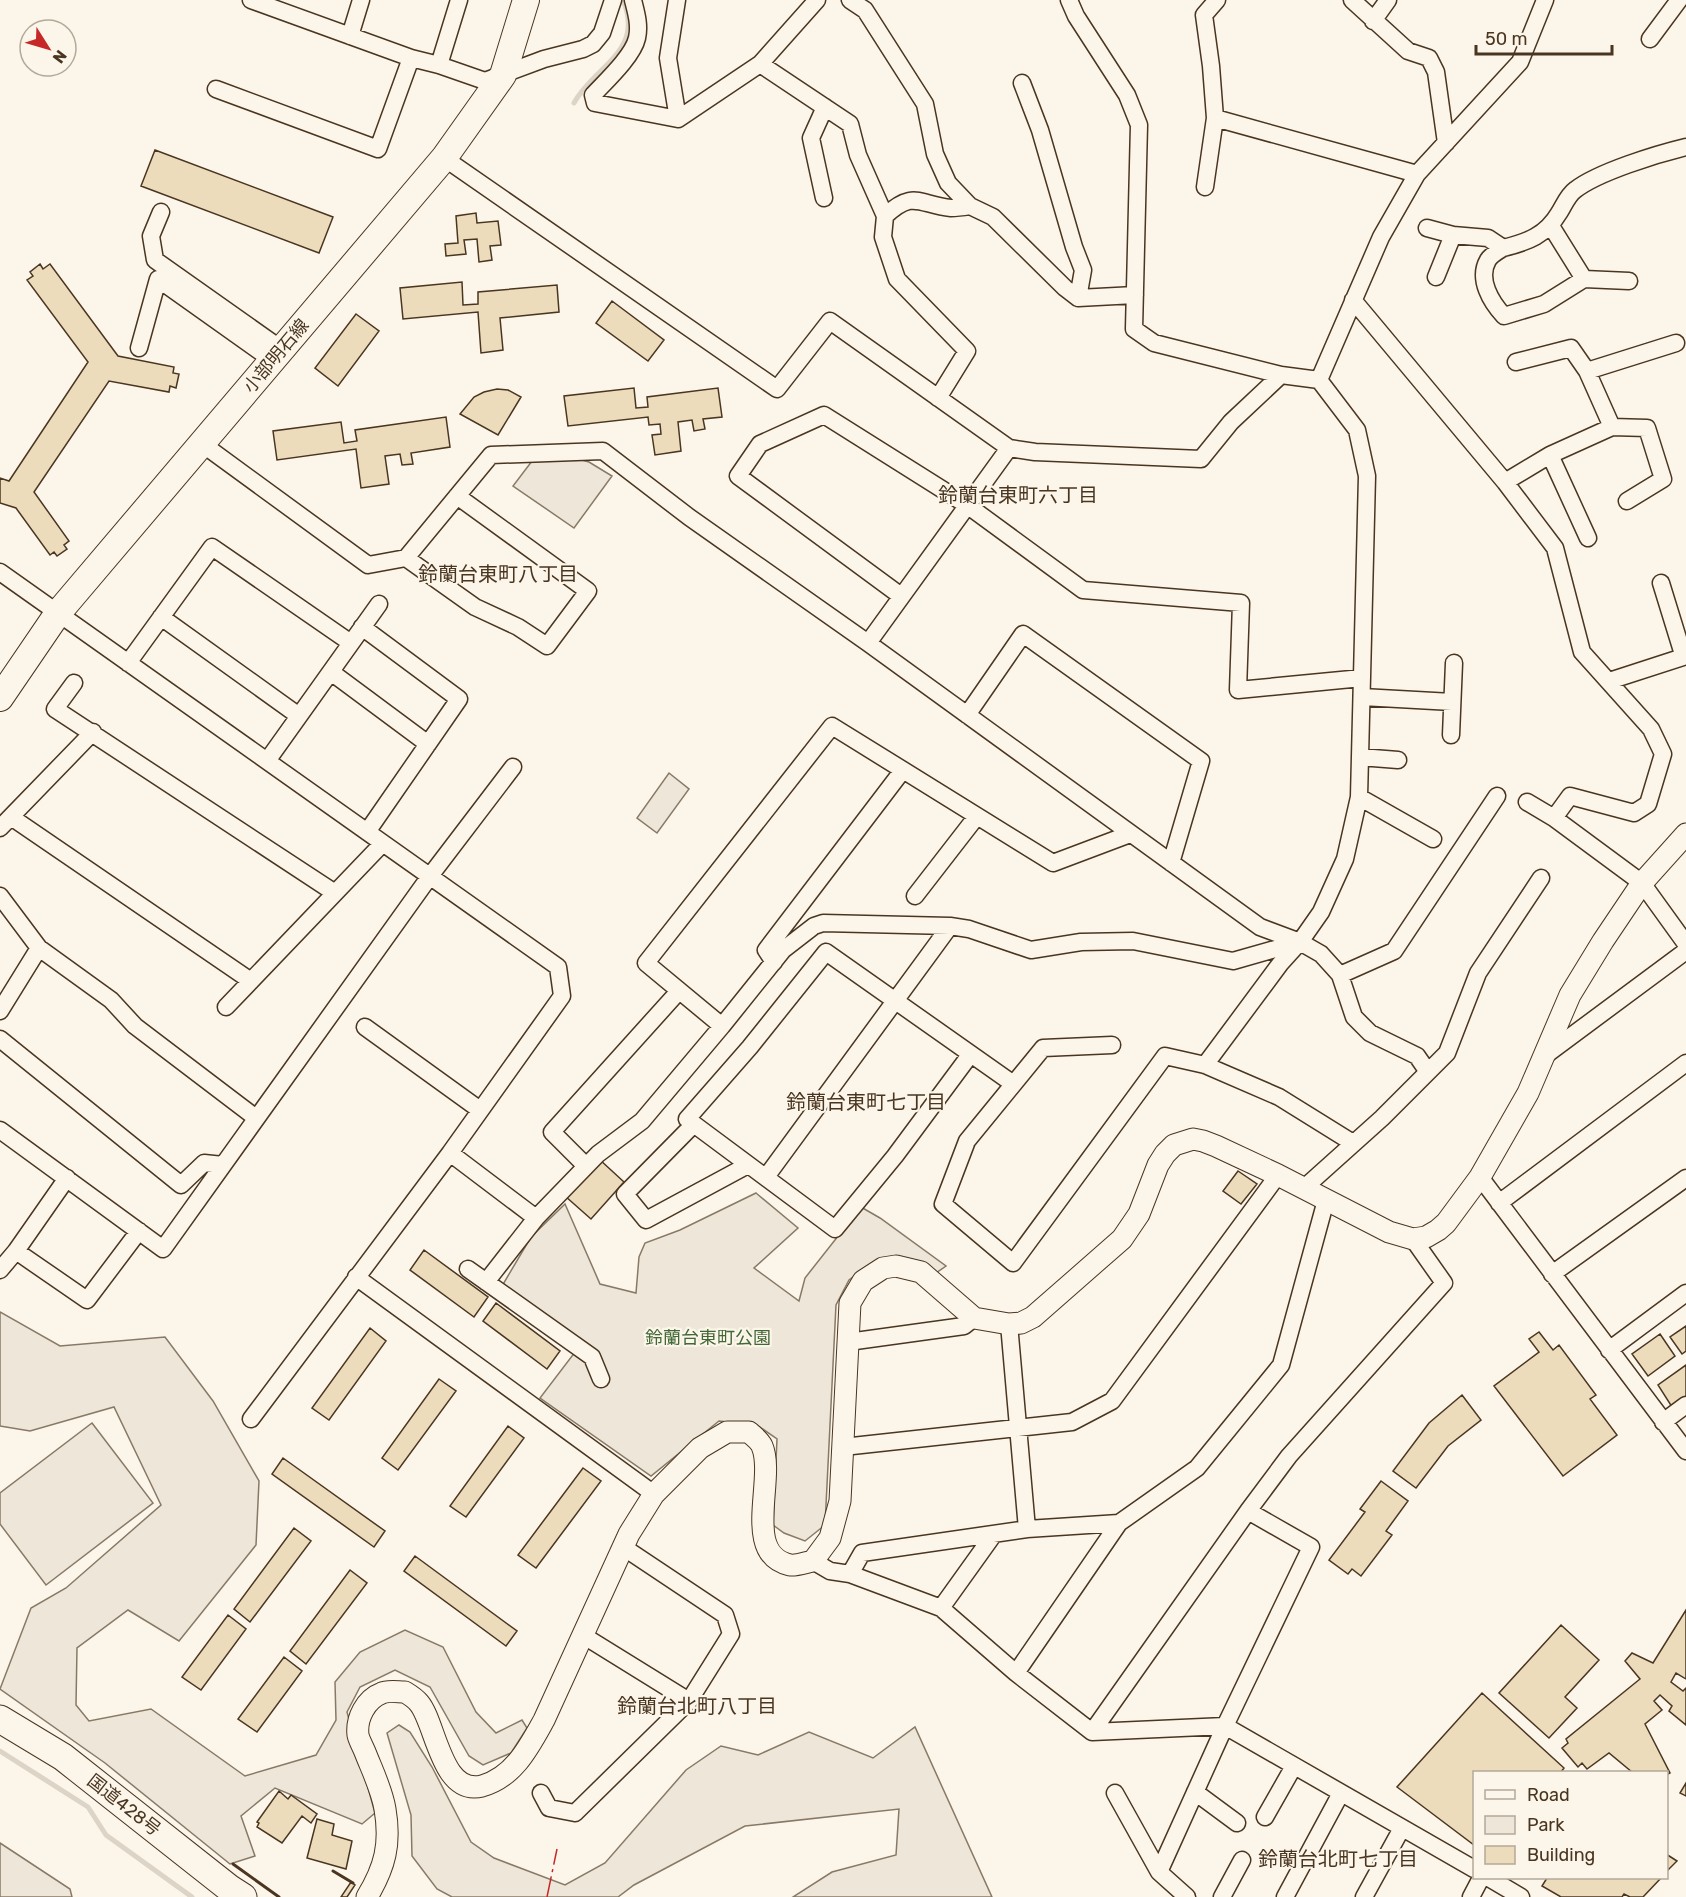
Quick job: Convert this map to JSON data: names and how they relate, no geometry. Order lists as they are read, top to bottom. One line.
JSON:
{"streets":{"highway":["国道428号"],"main road":["小部明石線"]},"districts":["鈴蘭台東町六丁目","鈴蘭台東町八丁目","鈴蘭台東町七丁目","鈴蘭台北町八丁目","鈴蘭台北町七丁目"],"parks":["鈴蘭台東町公園"],"legend":["Road","Park","Building"],"scale_bar":"50 m","north":"bottom right"}
